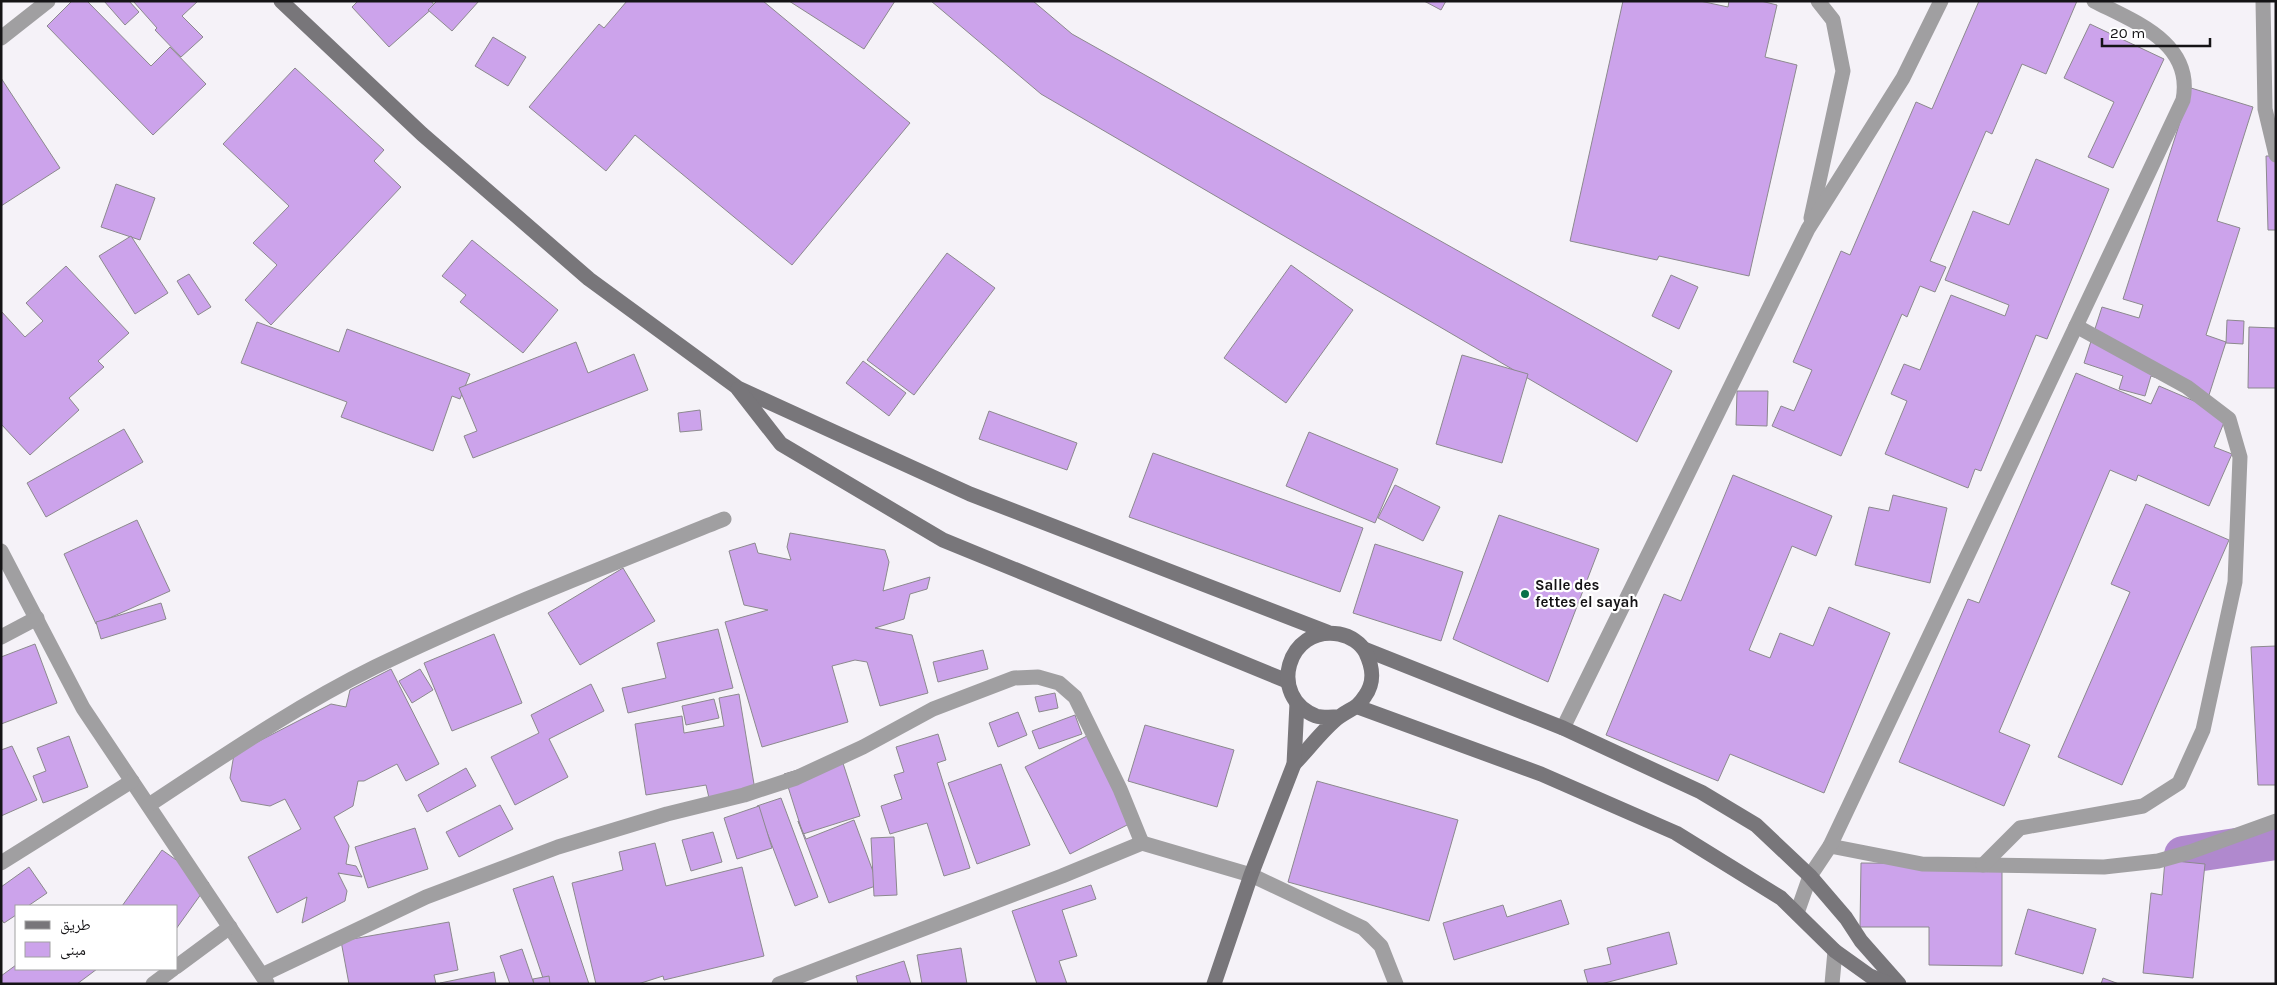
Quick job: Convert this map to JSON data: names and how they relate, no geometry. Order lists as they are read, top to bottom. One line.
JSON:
{"places":["Salle des fettes el sayah"],"legend":["طريق","مبنى"],"scale_bar":"20 m"}
